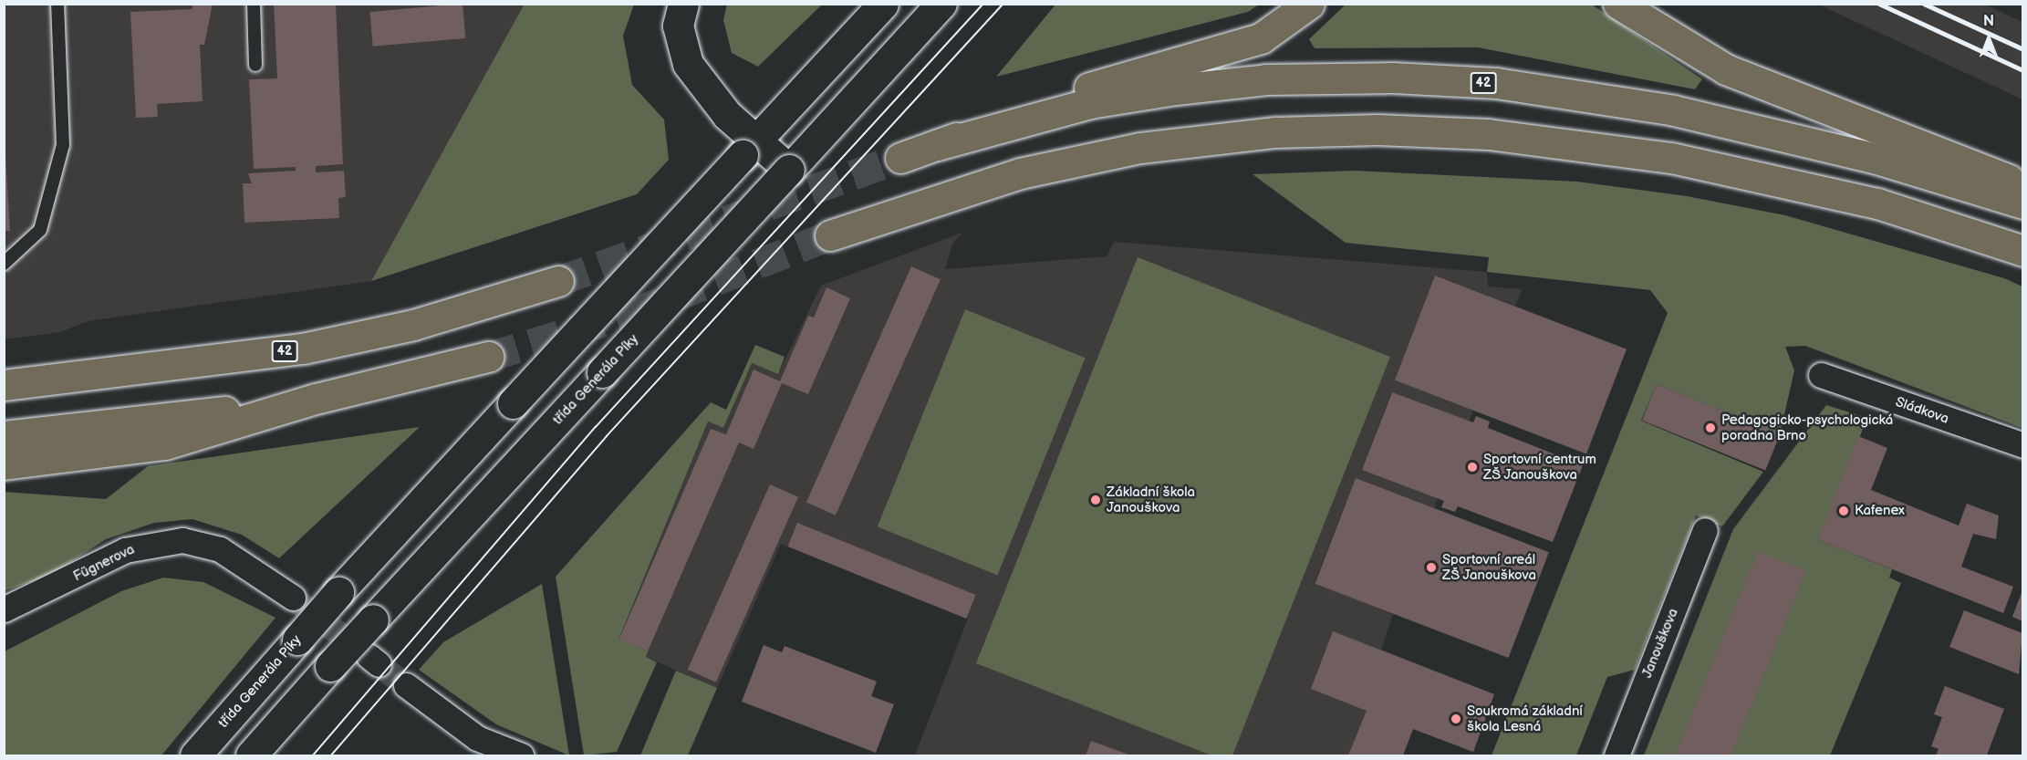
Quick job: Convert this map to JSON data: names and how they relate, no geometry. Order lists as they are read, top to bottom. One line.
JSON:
{"streets":{"highway":["42"],"main road":["třída Generála Píky"],"street":["Sládkova","Fügnerova","Janouškova"]},"places":["Pedagogicko-psychologická poradna Brno","Sportovní centrum ZŠ Janouškova","Základní škola Janouškova","Kafenex","Sportovní areál ZŠ Janouškova","Soukromá základní škola Lesná"],"north":"top"}
